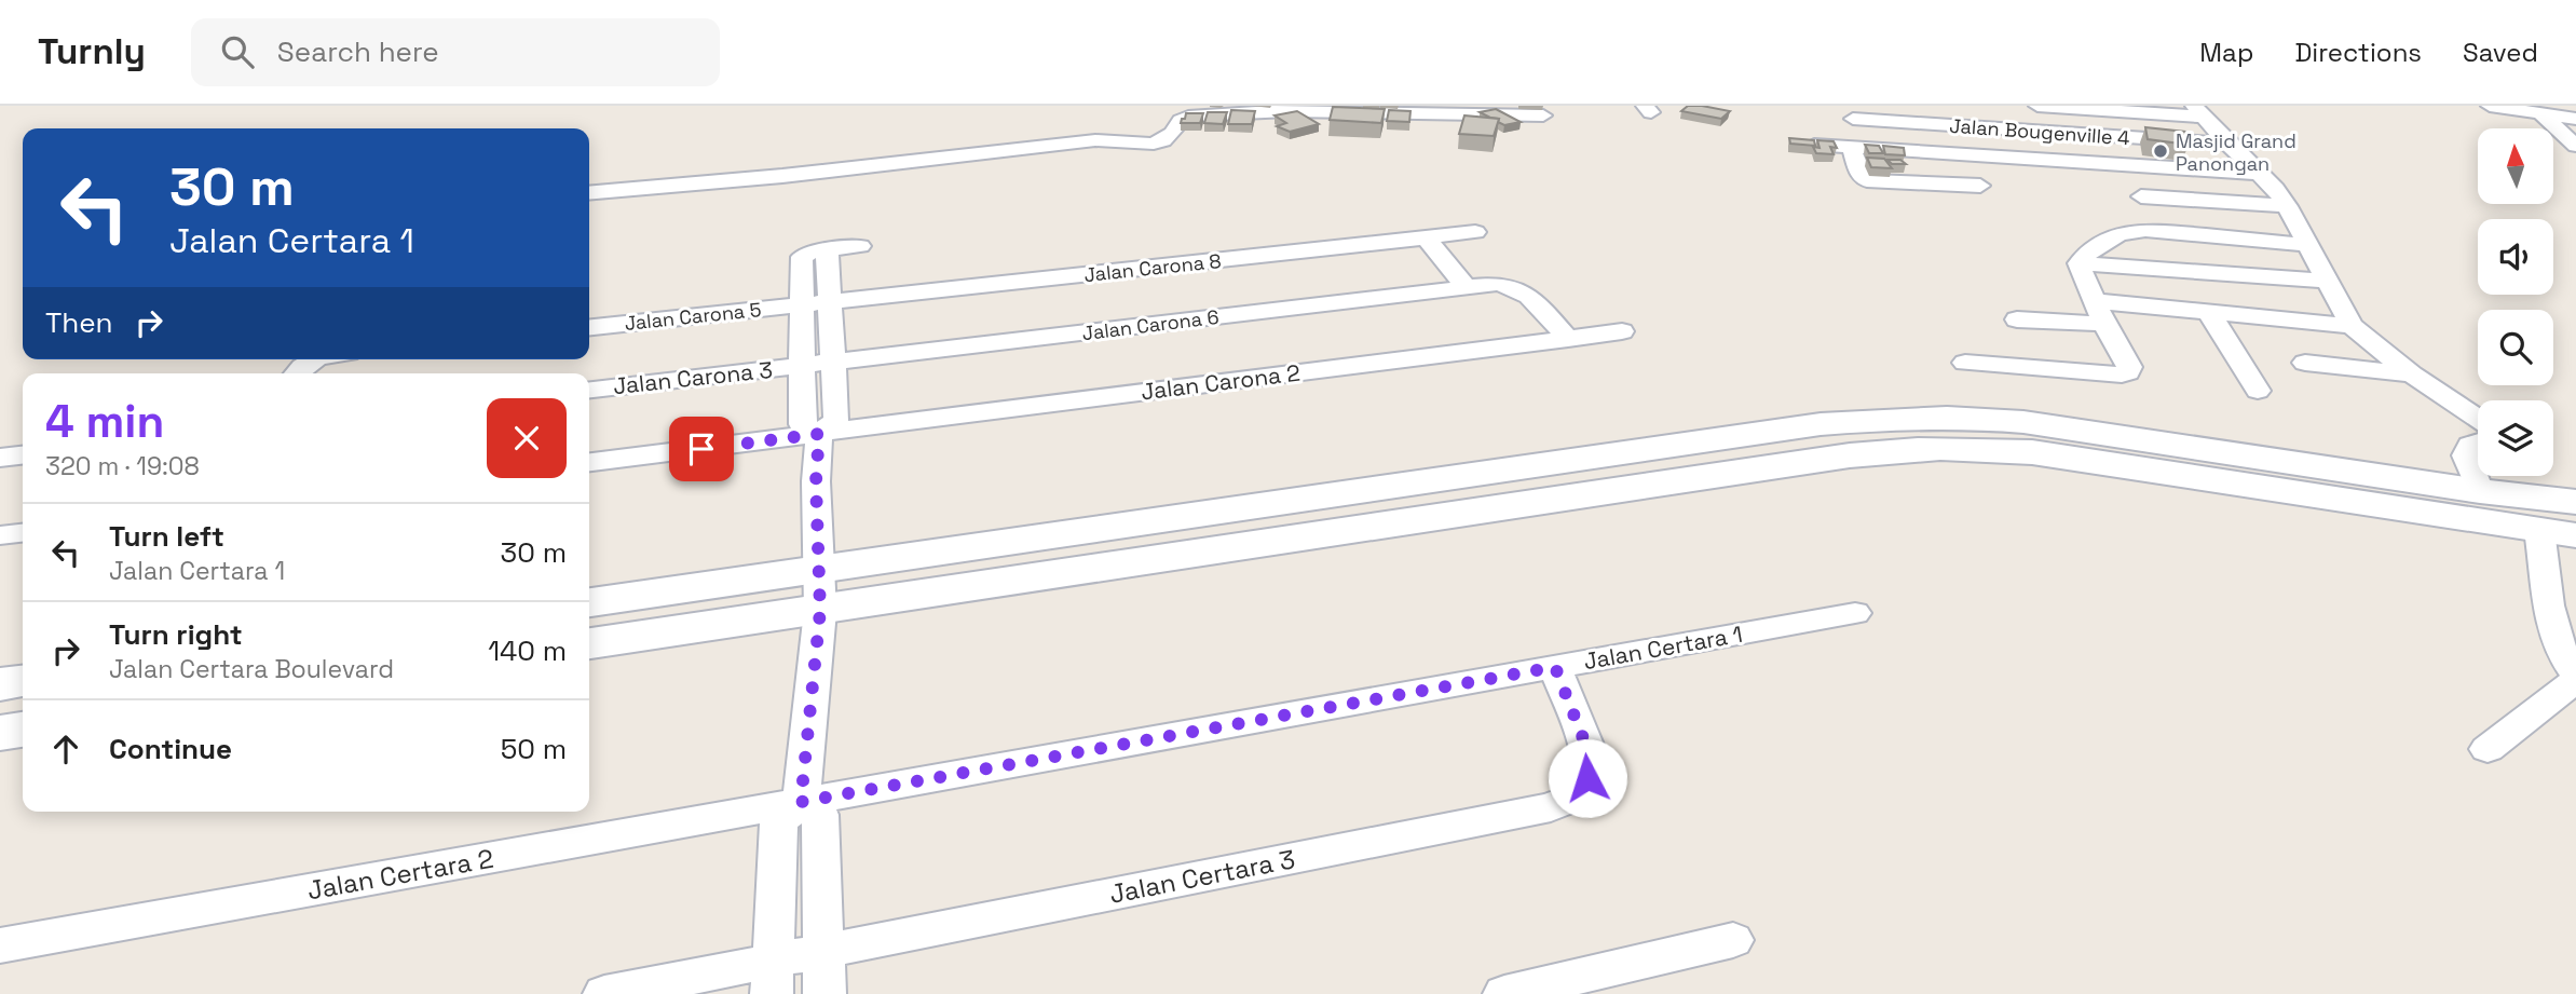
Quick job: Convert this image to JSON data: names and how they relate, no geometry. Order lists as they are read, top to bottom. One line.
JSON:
{"streets":{"street":["Jalan Bougenville 4","Jalan Carona 8","Jalan Carona 5","Jalan Carona 6","Jalan Carona 3","Jalan Carona 2","Jalan Certara 1","Jalan Certara 2","Jalan Certara 3"]},"crossings":[["Jalan Carona 8","Jalan Carona 5"],["Jalan Carona 6","Jalan Carona 3"],["Jalan Carona 6","Jalan Carona 2"],["Jalan Certara 1","Jalan Certara 2"],["Jalan Certara 1","Jalan Certara 3"]],"places":["Masjid Grand Panongan"],"north":"top","page":{"header":"Turnly","search":"Search here","nav":["Map","Directions","Saved"],"turn":["30 m","Jalan Certara 1"],"then":"Then","heading":["4 min","320 m · 19:08"],"list":[{"name":"Turn left","note":"Jalan Certara 1","value":"30 m"},{"name":"Turn right","note":"Jalan Certara Boulevard","value":"140 m"},{"name":"Continue","value":"50 m"}]}}
